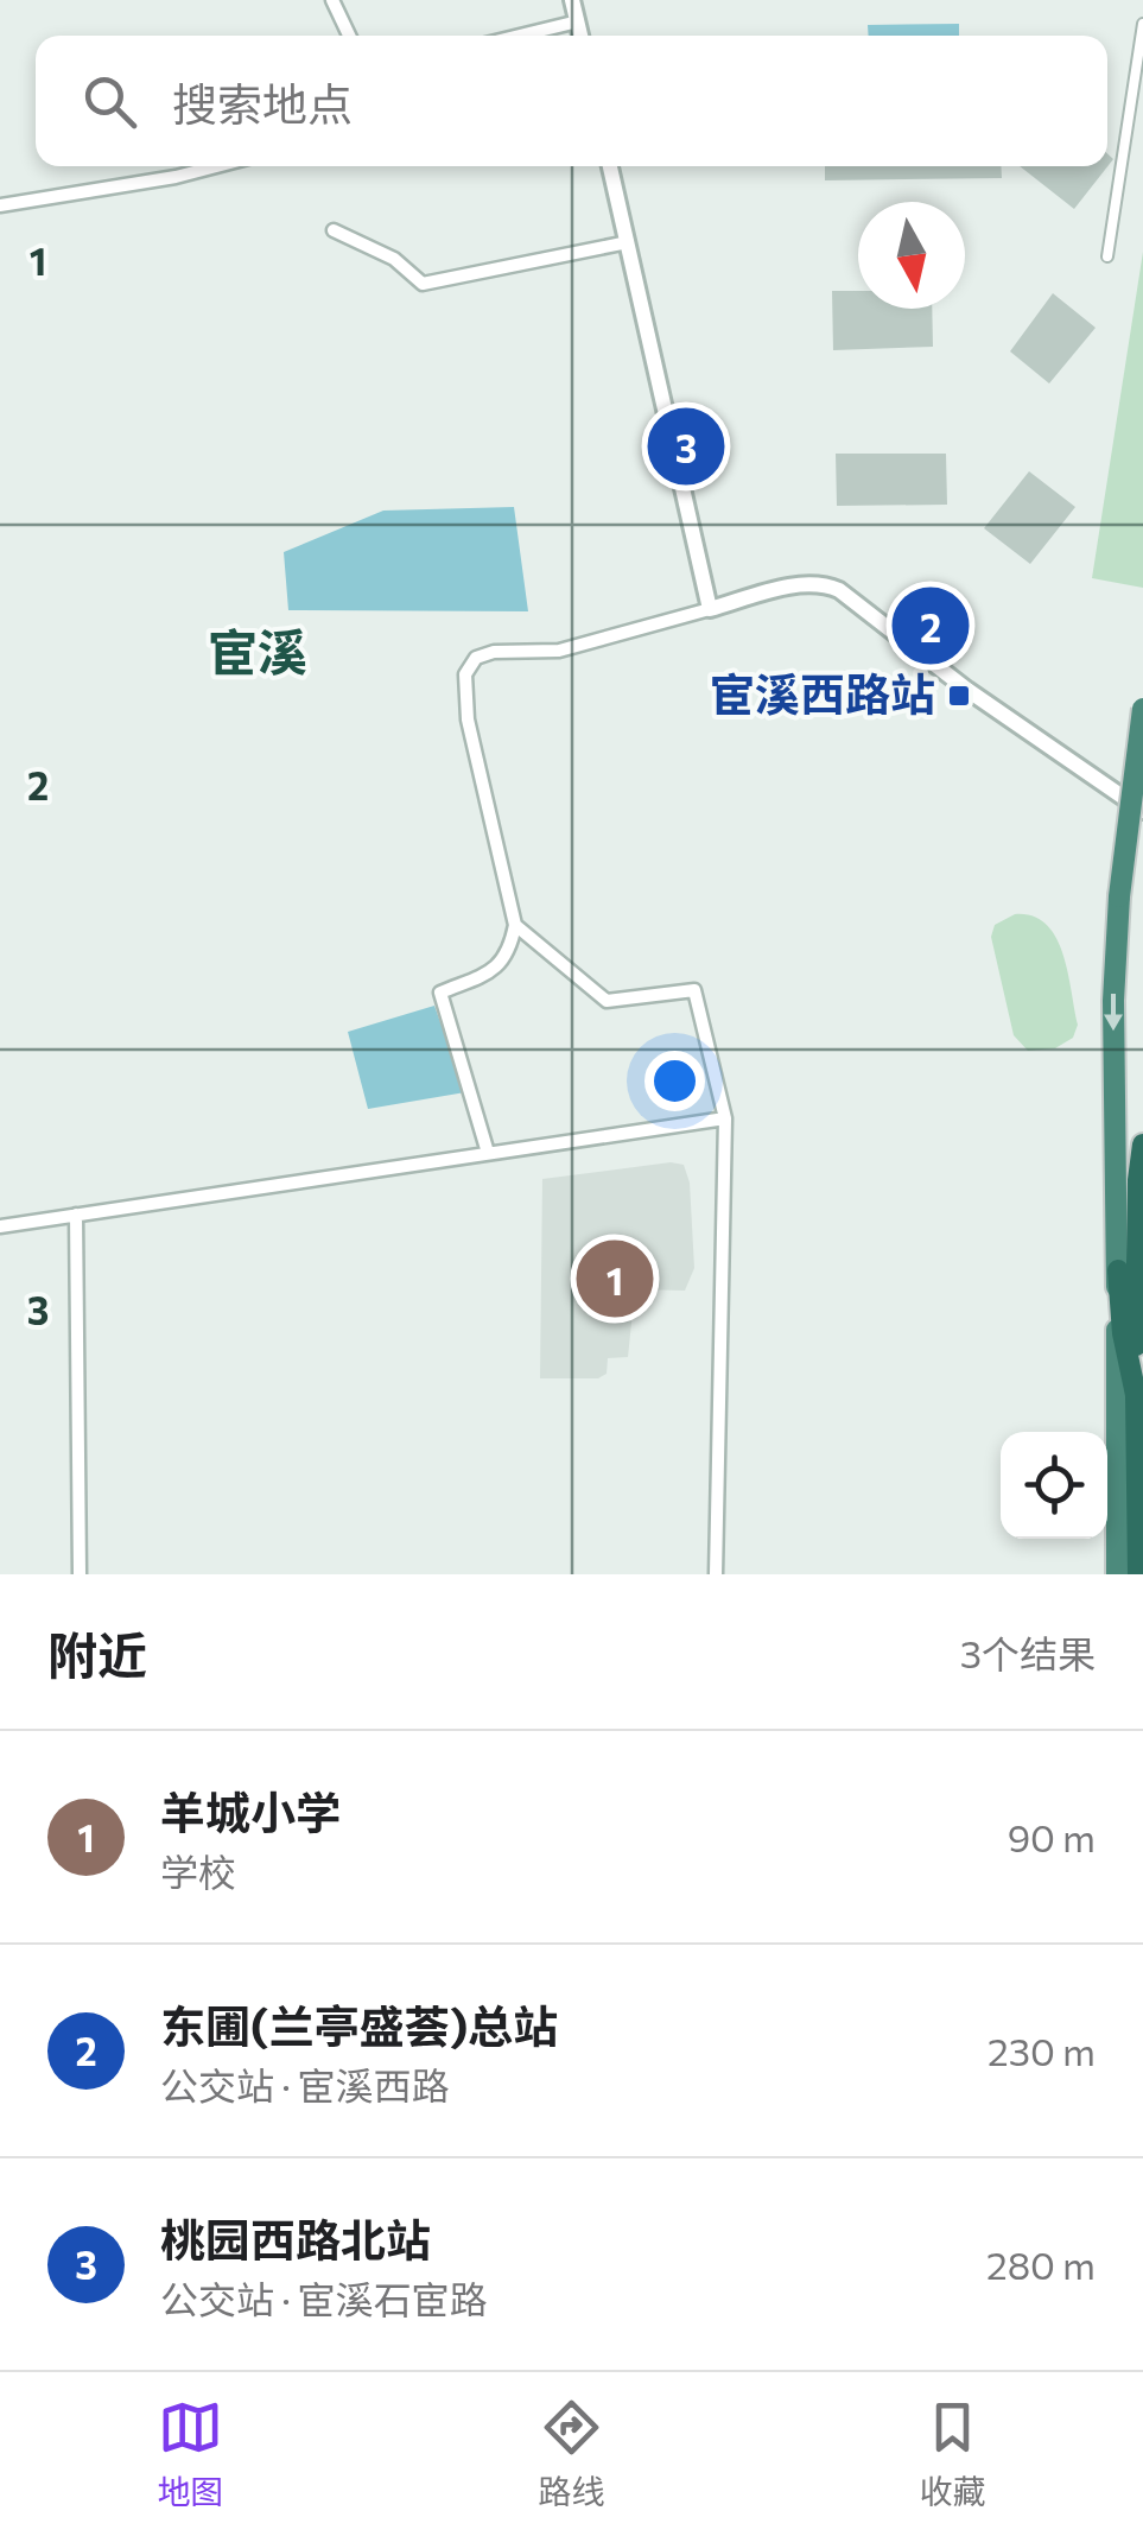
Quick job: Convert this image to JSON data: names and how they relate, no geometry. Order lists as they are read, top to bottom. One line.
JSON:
{"districts":["宦溪"],"places":{"transit":["宦溪西路站"]},"north":"bottom","page":{"search":"搜索地点","pins":["3","2","1"],"heading":["附近","3个结果"],"list":[{"mark":"1","name":"羊城小学","note":"学校","value":"90 m"},{"mark":"2","name":"东圃(兰亭盛荟)总站","note":"公交站 · 宦溪西路","value":"230 m"},{"mark":"3","name":"桃园西路北站","note":"公交站 · 宦溪石宦路","value":"280 m"}],"nav":["地图","路线","收藏"]},"grid":{"rows":["1","2","3"]}}
